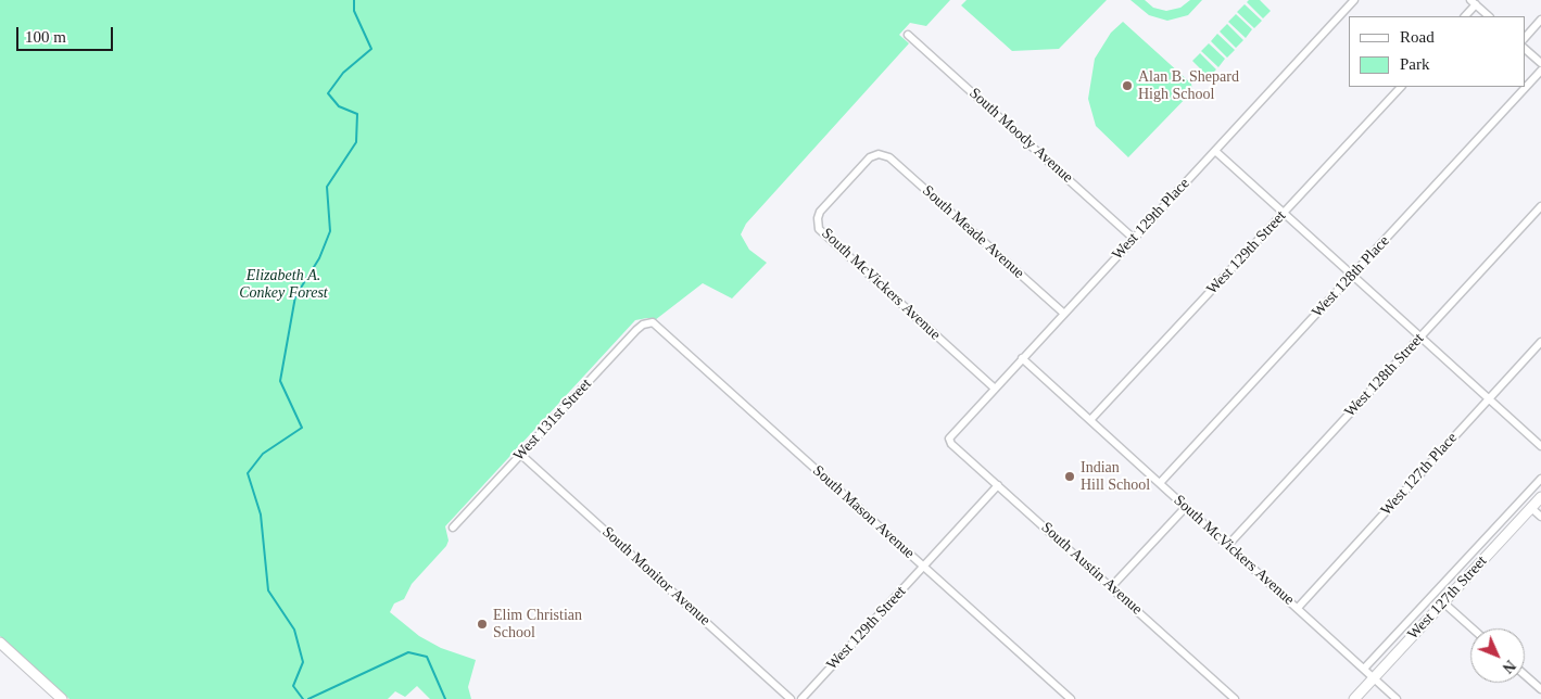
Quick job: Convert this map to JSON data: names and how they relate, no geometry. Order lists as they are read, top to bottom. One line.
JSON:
{"streets":{"main road":["West 127th Street"],"street":["South Moody Avenue","West 129th Place","South Meade Avenue","West 129th Street","West 128th Place","South McVickers Avenue","West 128th Street","West 131st Street","West 127th Place","South Mason Avenue","South Austin Avenue","South Monitor Avenue"]},"crossings":[["South Moody Avenue","West 129th Place"],["West 129th Place","South Meade Avenue"],["West 129th Place","South McVickers Avenue"],["West 129th Place","South Austin Avenue"],["South Meade Avenue","South McVickers Avenue"],["West 129th Street","South McVickers Avenue"],["West 129th Street","South Mason Avenue"],["West 129th Street","South Austin Avenue"],["West 128th Place","South McVickers Avenue"],["South McVickers Avenue","West 128th Street"],["South McVickers Avenue","West 127th Place"],["South McVickers Avenue","West 127th Street"],["West 131st Street","South Mason Avenue"],["West 131st Street","South Monitor Avenue"]],"parks":["Elizabeth A. Conkey Forest"],"places":["Alan B. Shepard High School","Indian Hill School","Elim Christian School"],"legend":["Road","Park"],"scale_bar":"100 m","north":"bottom right"}
